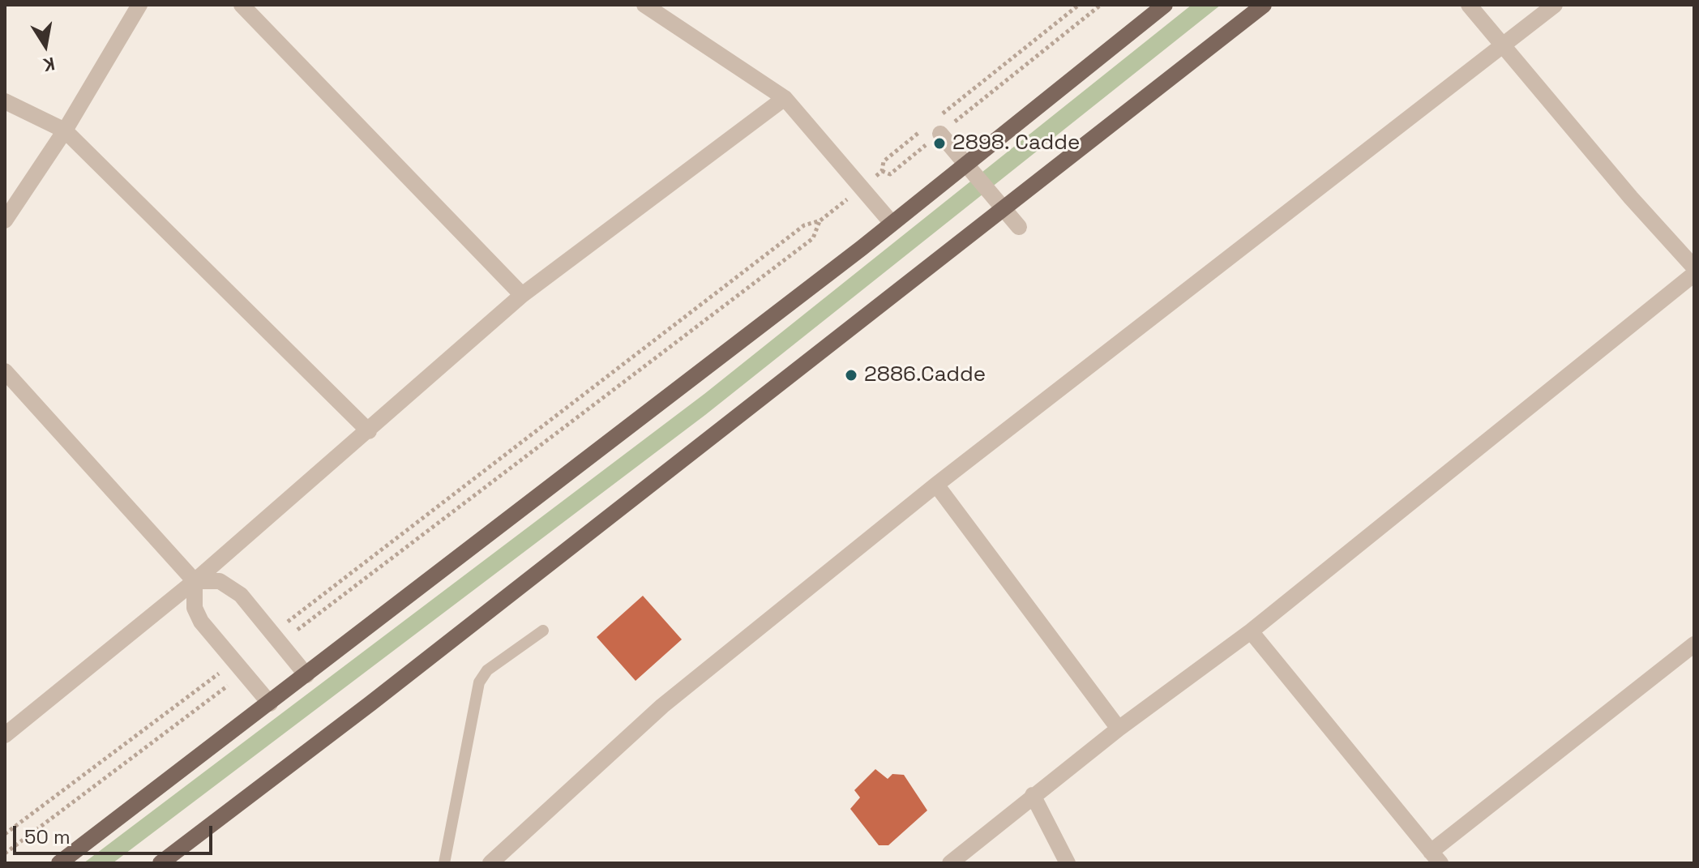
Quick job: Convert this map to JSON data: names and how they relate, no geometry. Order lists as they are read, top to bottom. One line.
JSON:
{"places":["2898. Cadde","2886.Cadde"],"scale_bar":"50 m","north":"bottom"}
